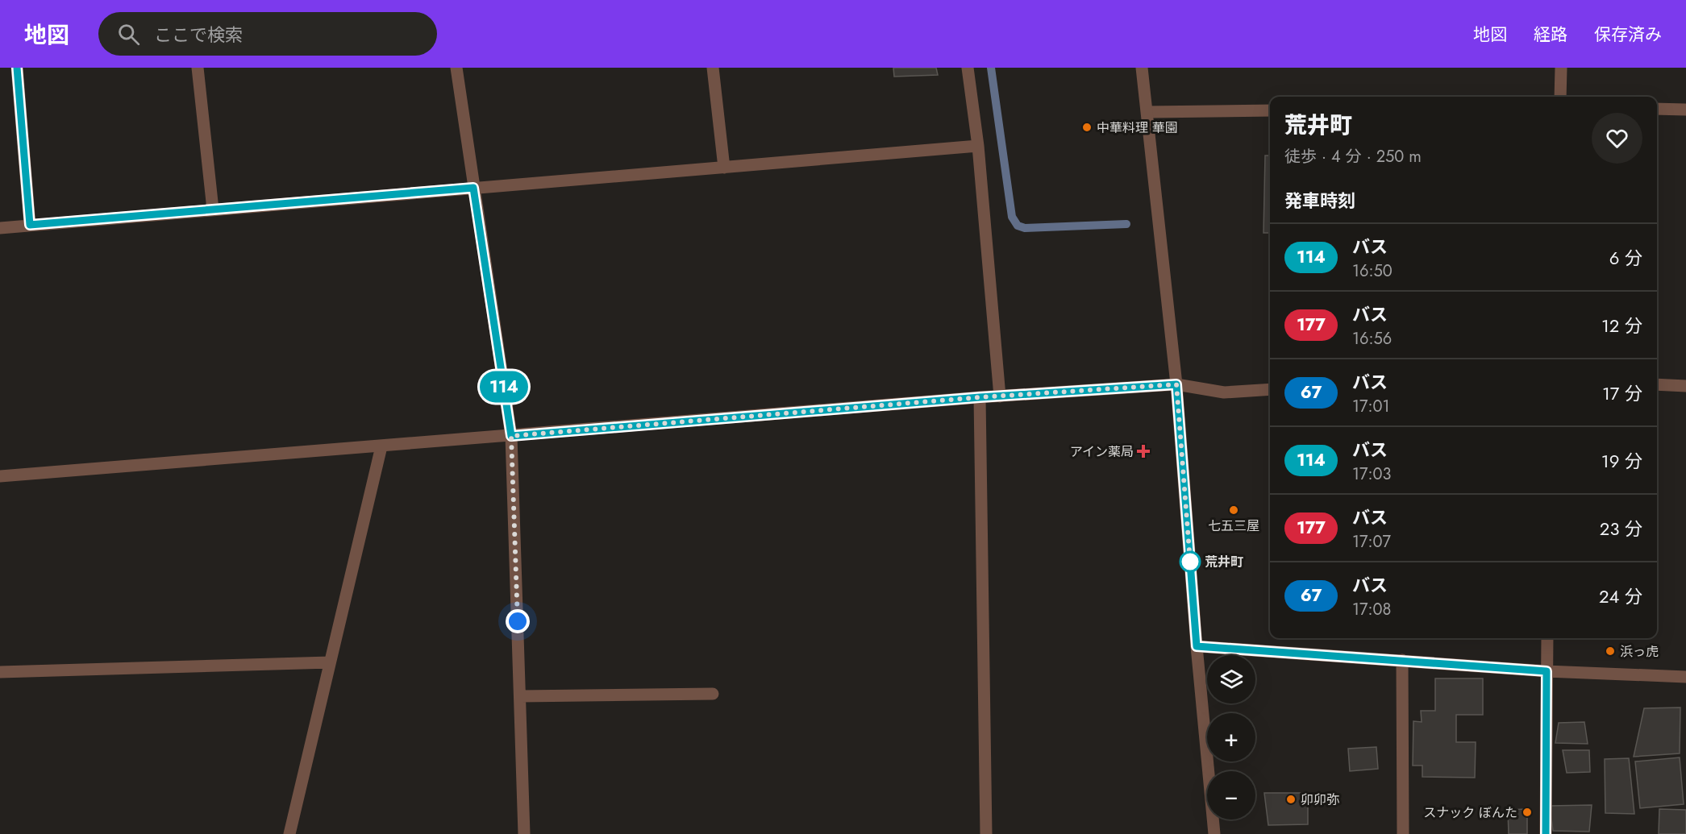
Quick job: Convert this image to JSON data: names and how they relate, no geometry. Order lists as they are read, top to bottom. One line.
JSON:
{"places":{"other":["中華料理 華園","七五三屋","荒井町","浜っ虎","卯卯弥","スナック ぼんた"],"health":["アイン薬局"]},"lines":["bus line 114"],"page":{"header":"地図","search":"ここで検索","nav":["地図","経路","保存済み"],"on_map":"114","heading":[["荒井町","徒歩 · 4 分 · 250 m"],"発車時刻"],"list":[{"mark":"114","name":"バス","note":"16:50","value":"6 分"},{"mark":"177","name":"バス","note":"16:56","value":"12 分"},{"mark":"67","name":"バス","note":"17:01","value":"17 分"},{"mark":"114","name":"バス","note":"17:03","value":"19 分"},{"mark":"177","name":"バス","note":"17:07","value":"23 分"},{"mark":"67","name":"バス","note":"17:08","value":"24 分"}],"map_buttons":["+","−"]}}
